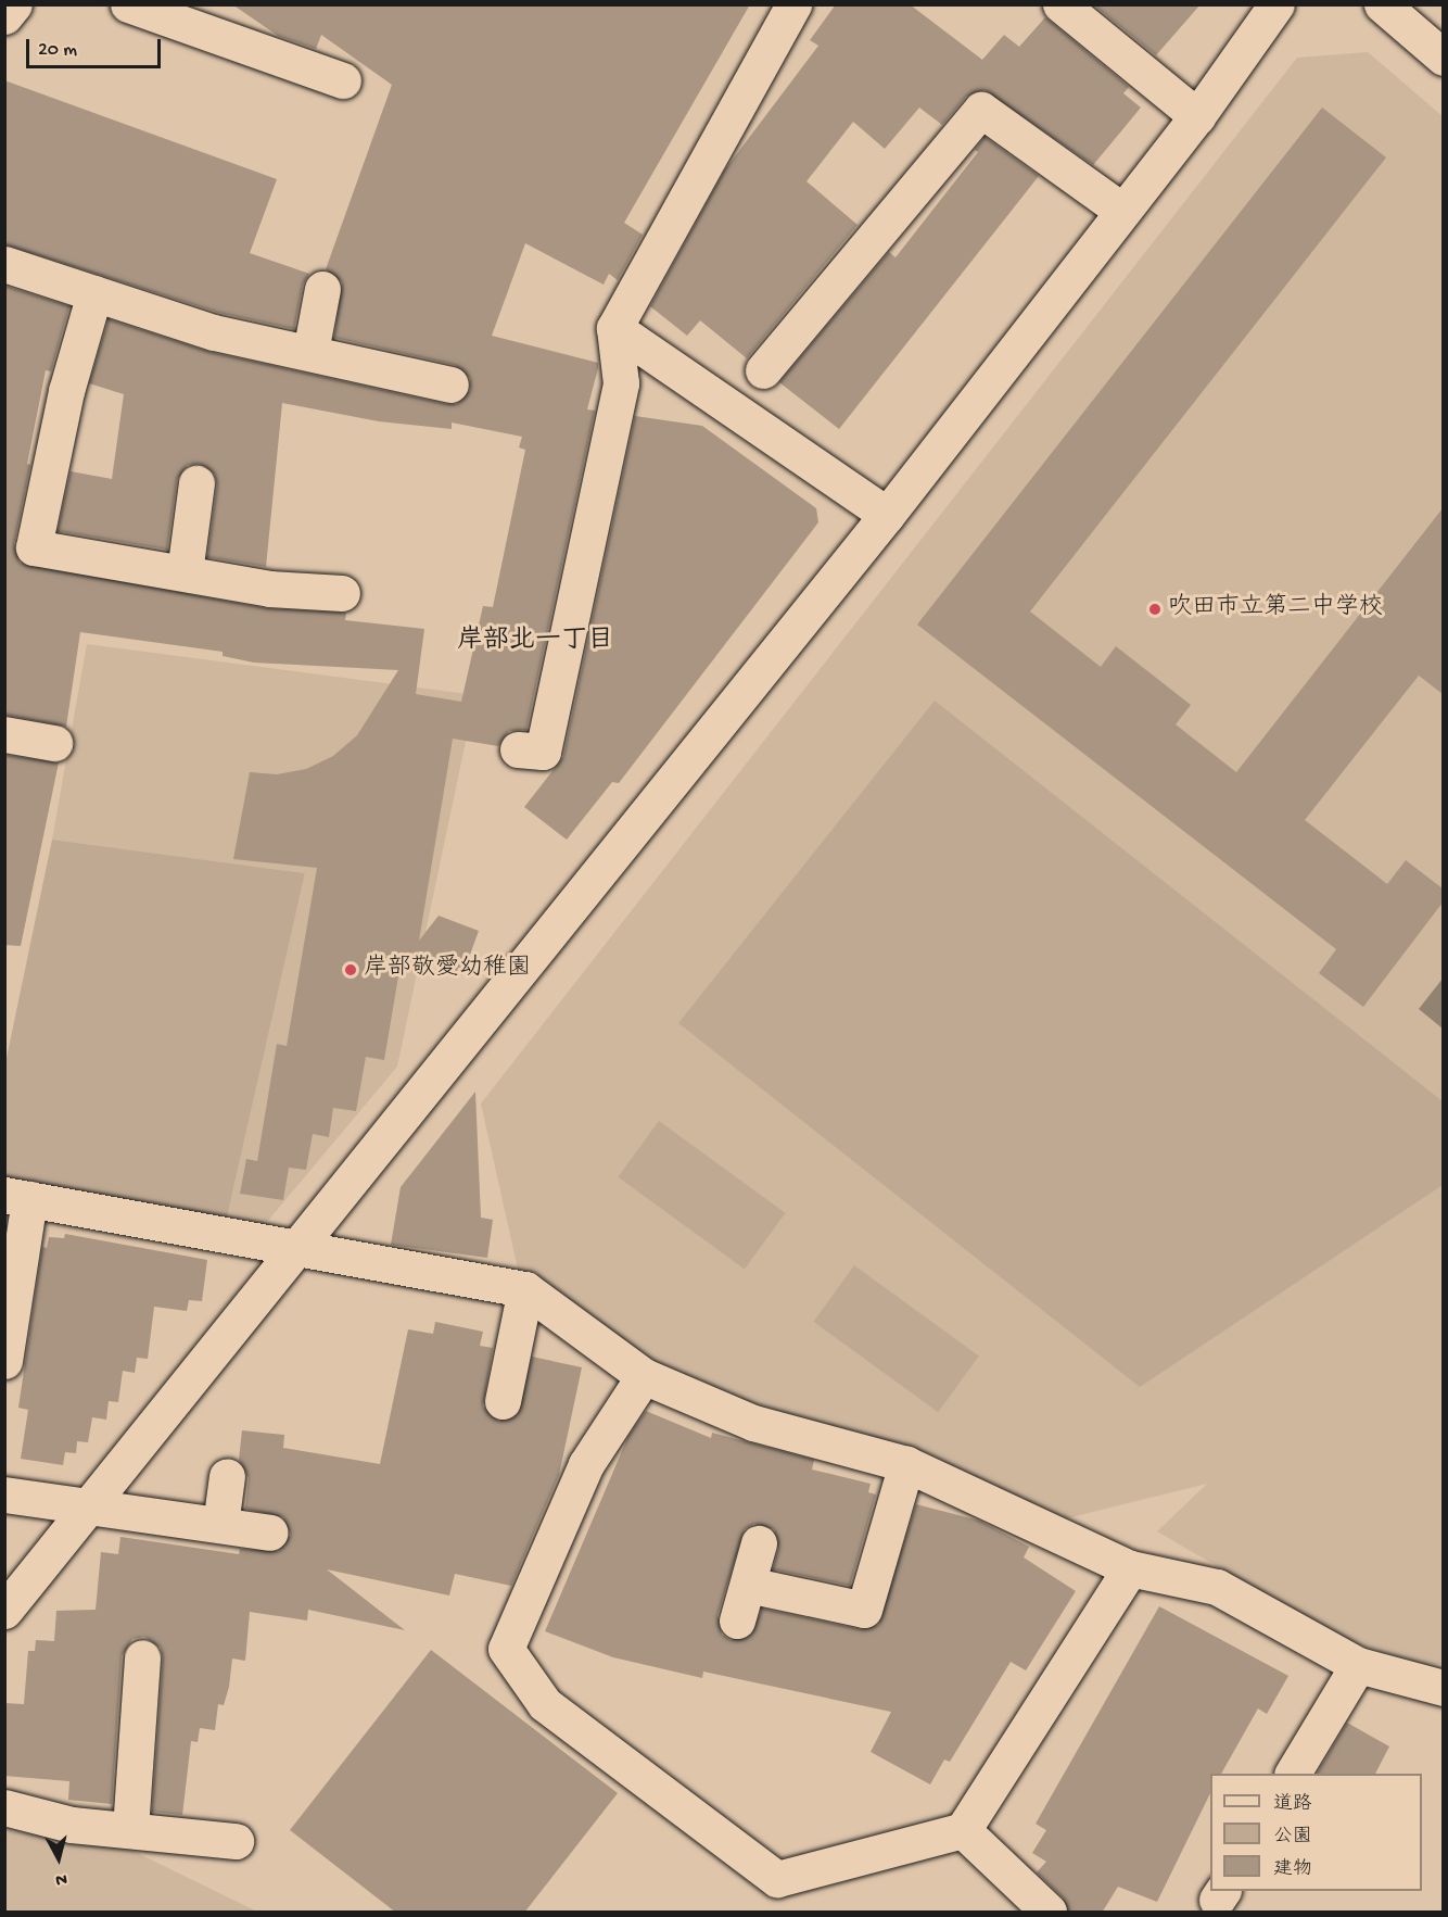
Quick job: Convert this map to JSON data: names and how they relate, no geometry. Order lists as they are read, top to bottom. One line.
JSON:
{"districts":["岸部北一丁目"],"places":["吹田市立第二中学校","岸部敬愛幼稚園"],"legend":["道路","公園","建物"],"scale_bar":"20 m","north":"bottom"}
